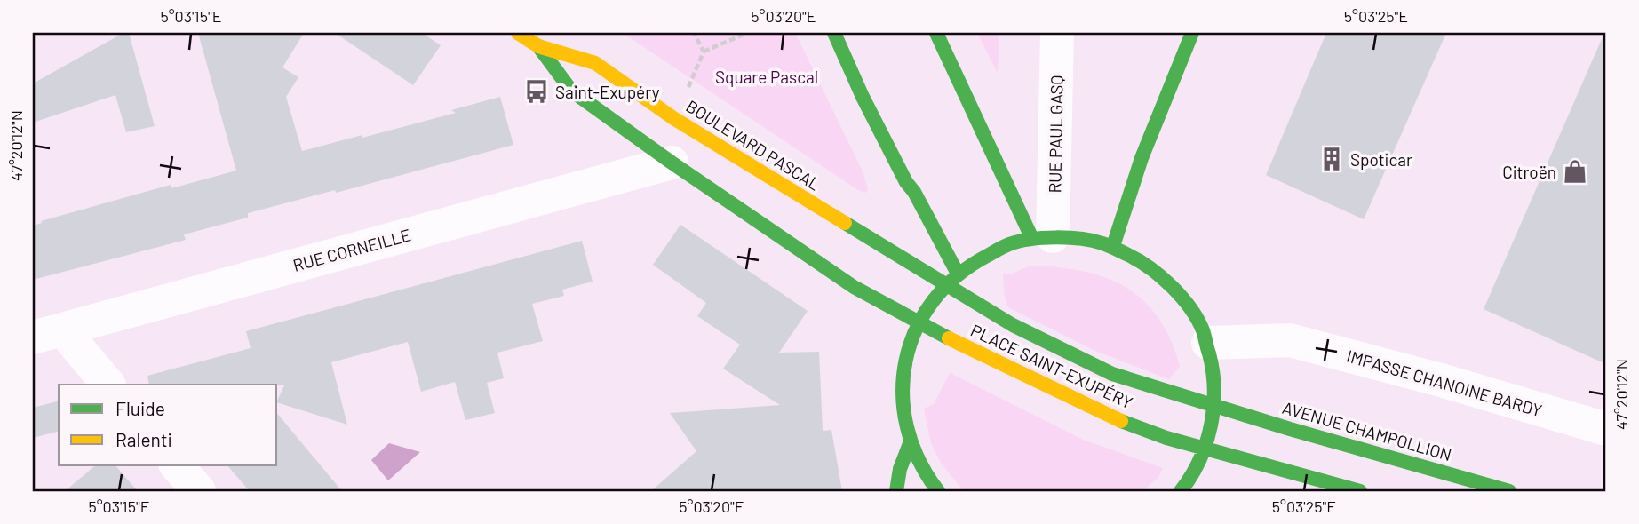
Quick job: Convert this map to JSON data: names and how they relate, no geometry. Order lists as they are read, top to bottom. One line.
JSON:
{"streets":{"main road":["BOULEVARD PASCAL","PLACE SAINT-EXUPÉRY","AVENUE CHAMPOLLION"],"street":["RUE PAUL GASQ","RUE CORNEILLE","IMPASSE CHANOINE BARDY"]},"crossings":[["BOULEVARD PASCAL","RUE CORNEILLE"],["BOULEVARD PASCAL","PLACE SAINT-EXUPÉRY"],["PLACE SAINT-EXUPÉRY","AVENUE CHAMPOLLION"]],"parks":["Square Pascal"],"places":{"bus stop":["Saint-Exupéry"],"building":["Spoticar"],"shop":["Citroën"]},"legend":["Fluide","Ralenti"],"coordinates":["5°03'15\"E","5°03'20\"E","5°03'25\"E","47°20'12\"N"]}
